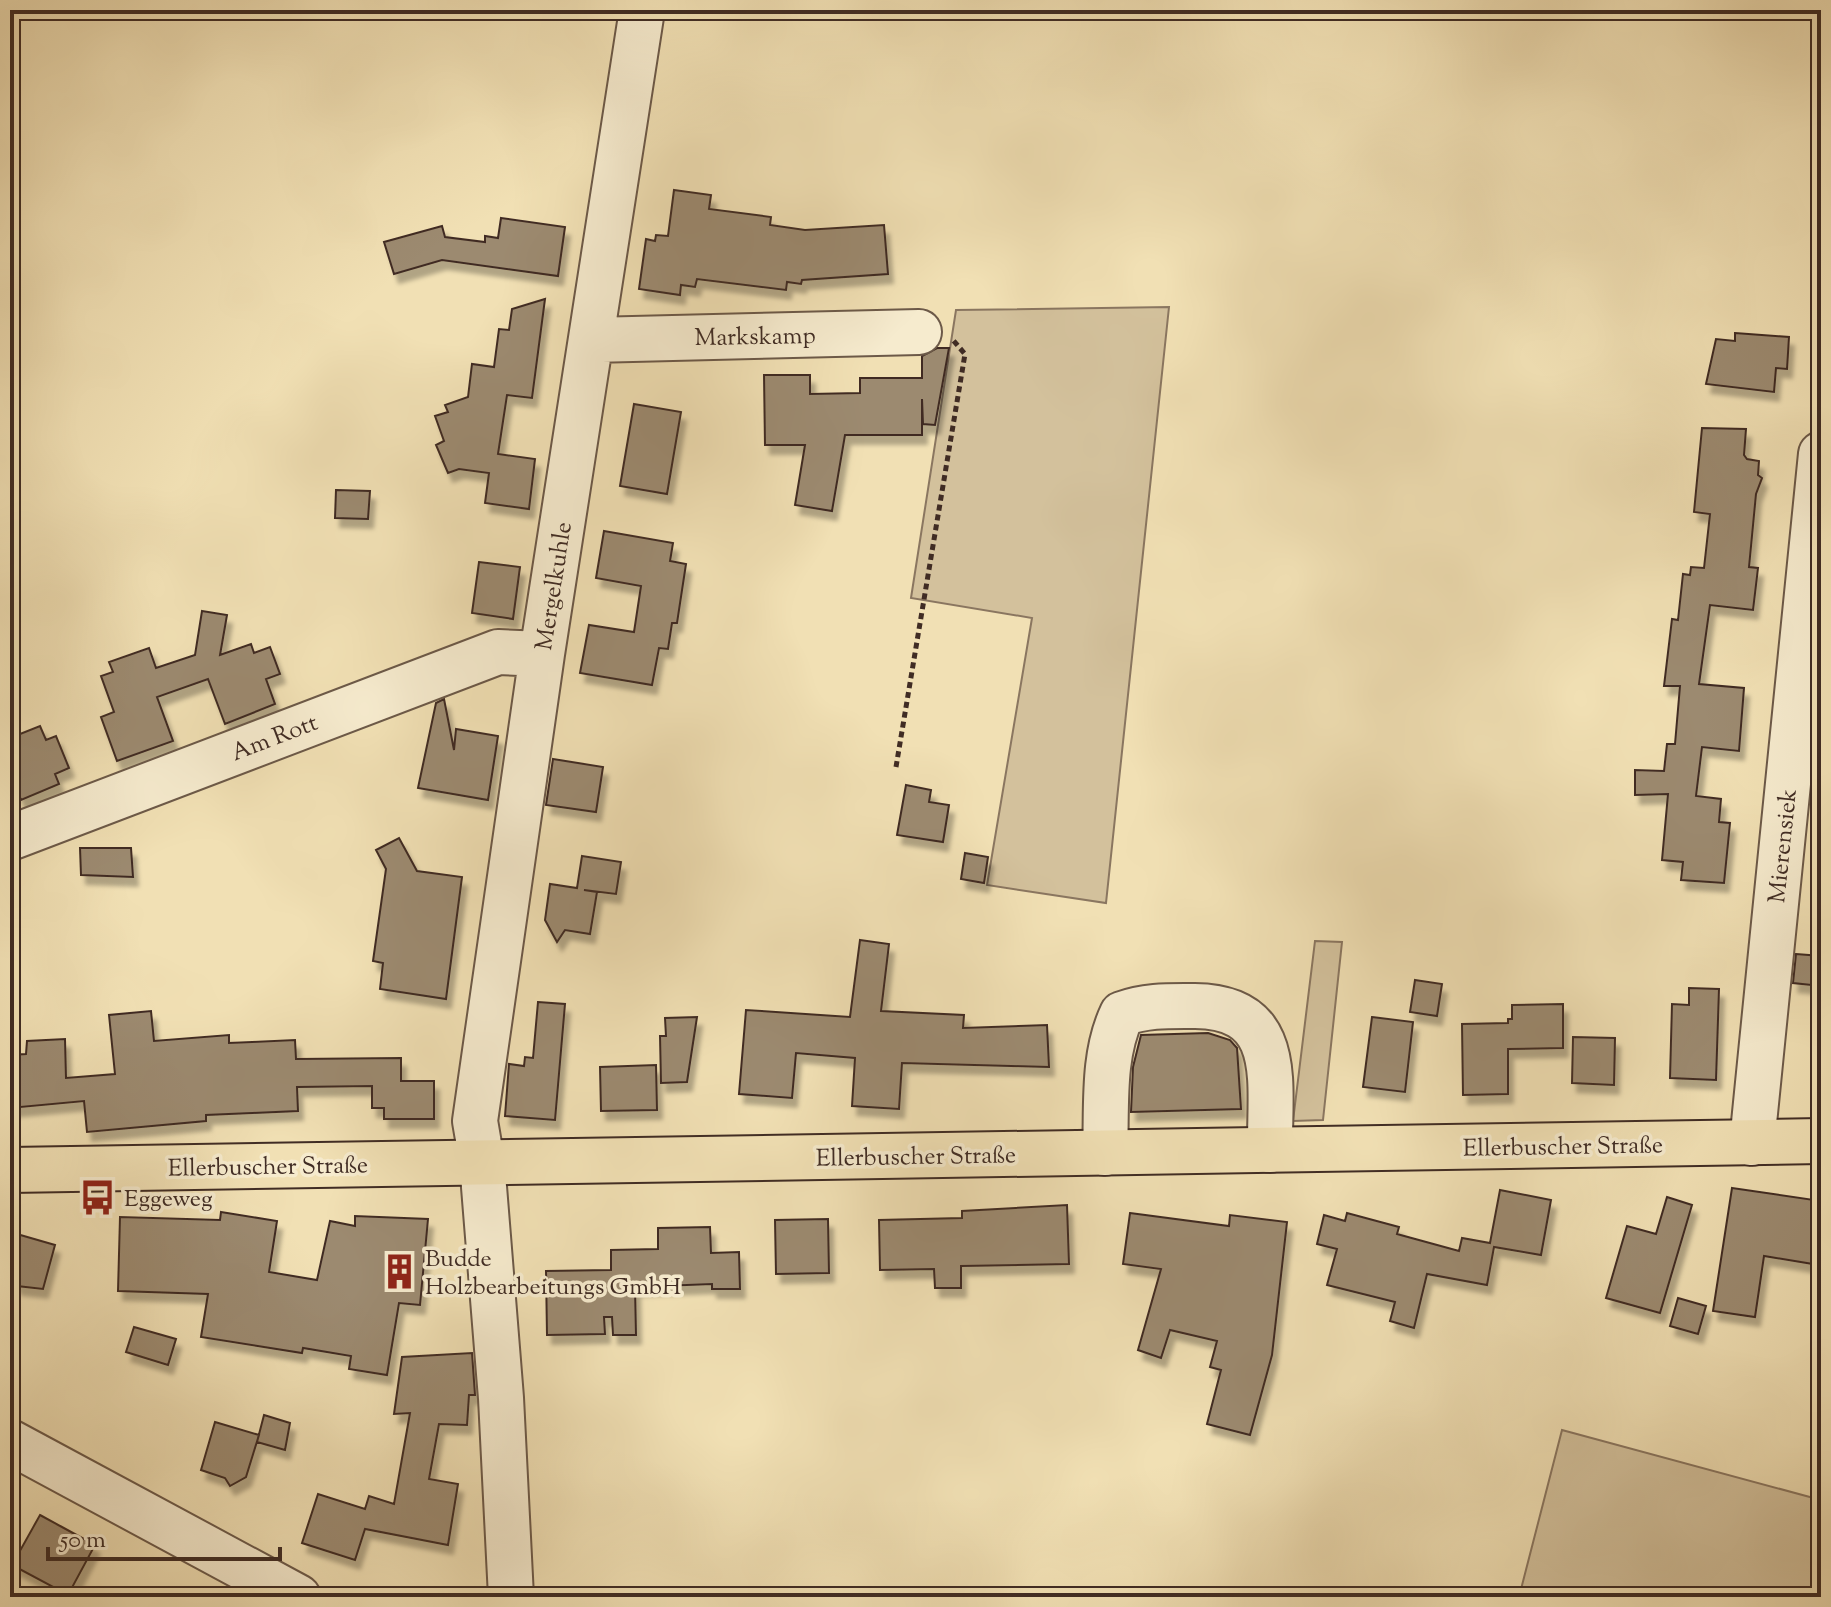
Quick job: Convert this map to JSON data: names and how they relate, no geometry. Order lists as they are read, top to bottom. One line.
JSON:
{"streets":{"main road":["Ellerbuscher Straße"],"street":["Markskamp","Mergelkuhle","Am Rott","Mierensiek"]},"crossings":[["Markskamp","Mergelkuhle"],["Mergelkuhle","Am Rott"],["Mergelkuhle","Ellerbuscher Straße"],["Mierensiek","Ellerbuscher Straße"]],"places":{"bus stop":["Eggeweg"],"building":["Budde Holzbearbeitungs GmbH"]},"scale_bar":"50 m"}
